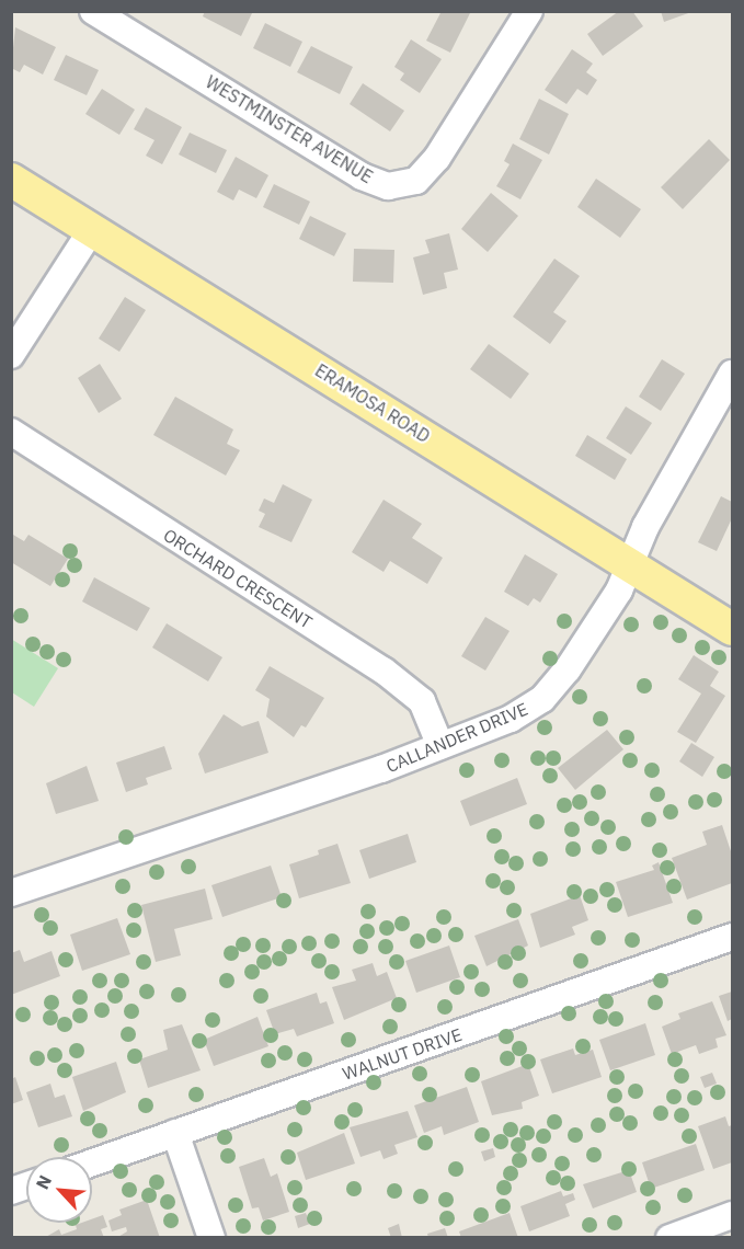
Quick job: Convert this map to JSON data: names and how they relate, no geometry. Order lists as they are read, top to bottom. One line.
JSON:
{"streets":{"main road":["ERAMOSA ROAD"],"street":["WESTMINSTER AVENUE","ORCHARD CRESCENT","CALLANDER DRIVE","WALNUT DRIVE"]},"crossings":[["ERAMOSA ROAD","CALLANDER DRIVE"],["ORCHARD CRESCENT","CALLANDER DRIVE"]],"north":"top left"}
